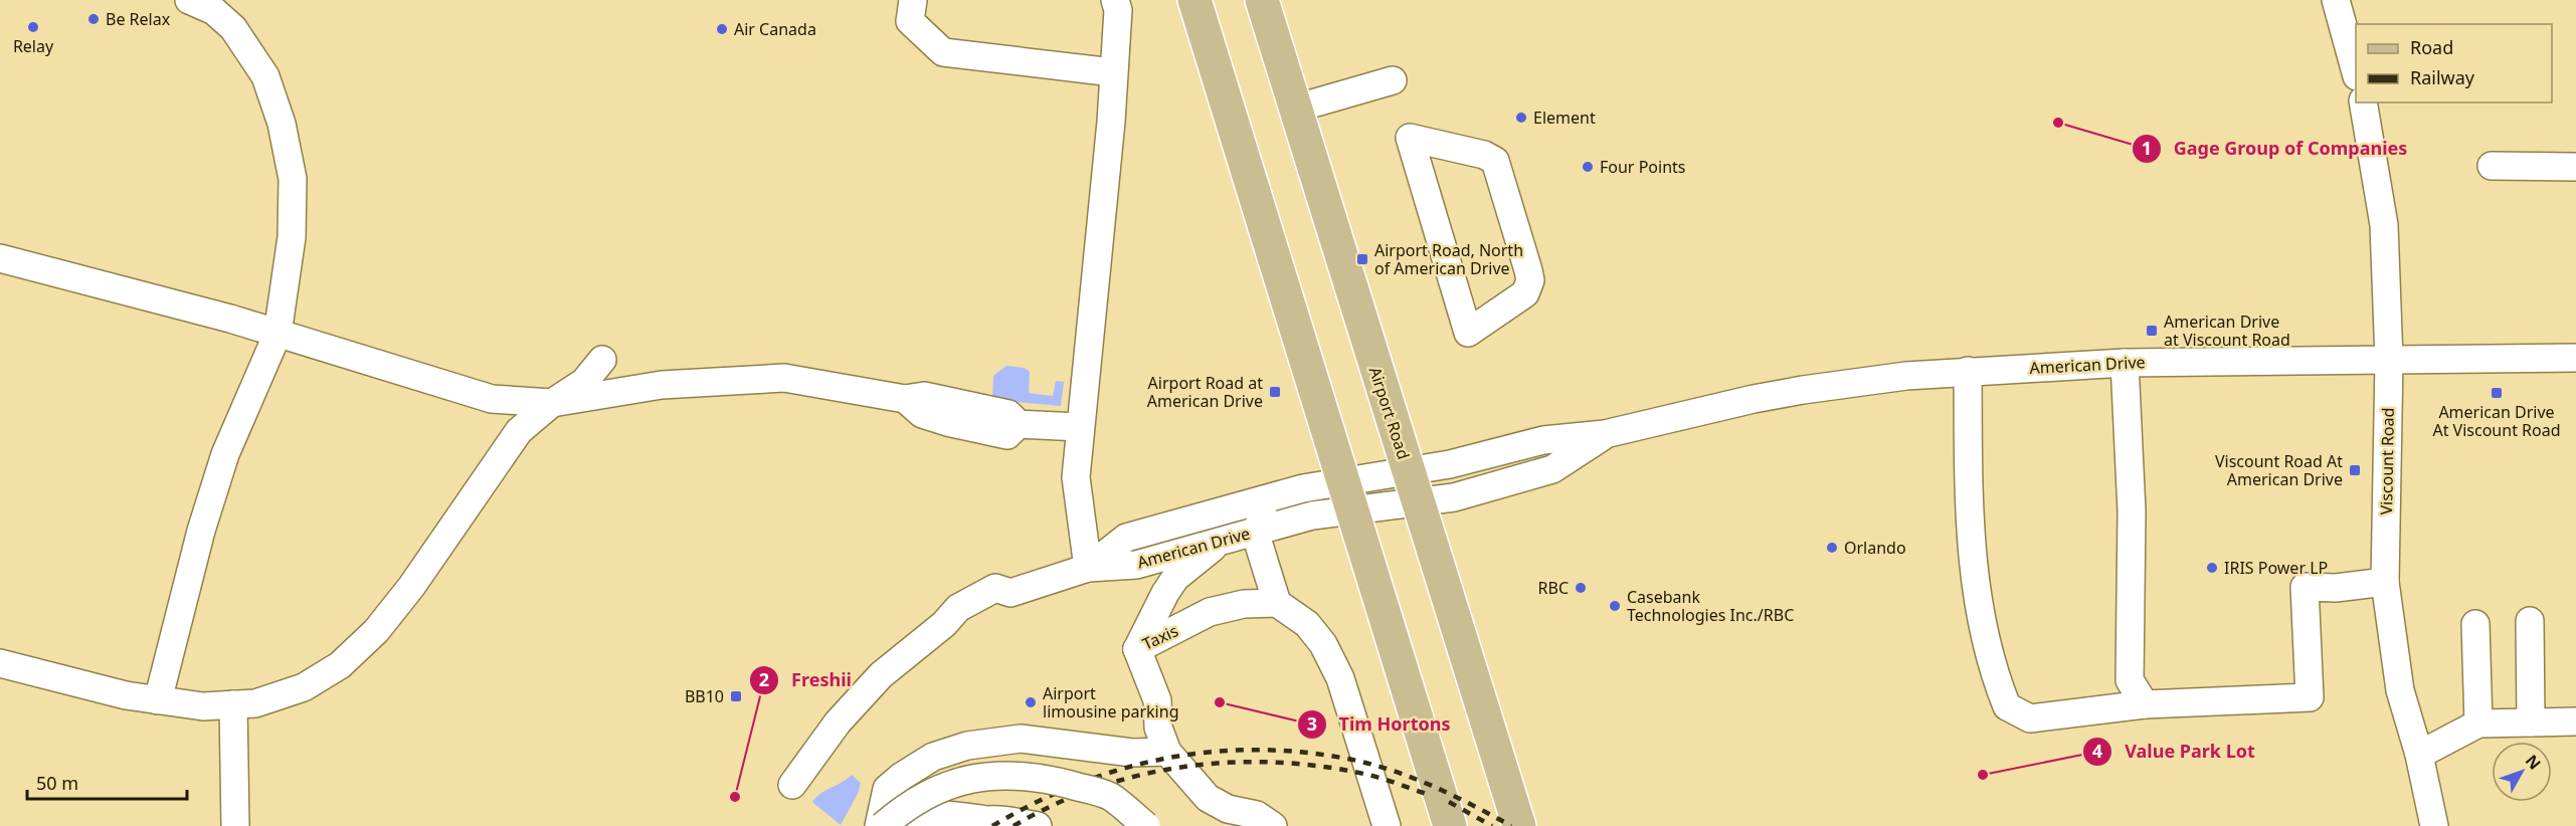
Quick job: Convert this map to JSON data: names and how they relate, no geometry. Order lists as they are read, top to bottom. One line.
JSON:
{"streets":{"main road":["Airport Road"],"street":["American Drive","Viscount Road","Taxis"]},"crossings":[["American Drive","Airport Road"],["American Drive","Viscount Road"],["American Drive","Taxis"]],"places":{"other":["Be Relax","Relay","Air Canada","Element","Gage Group of Companies","Four Points","Orlando","IRIS Power LP","RBC","Casebank Technologies Inc./RBC","Airport limousine parking","Tim Hortons","Value Park Lot","Freshii"],"transit":["Airport Road, North of American Drive","American Drive at Viscount Road","Airport Road at American Drive","American Drive At Viscount Road","Viscount Road At American Drive","BB10"]},"legend":["Road","Railway"],"scale_bar":"50 m","north":"top right"}
